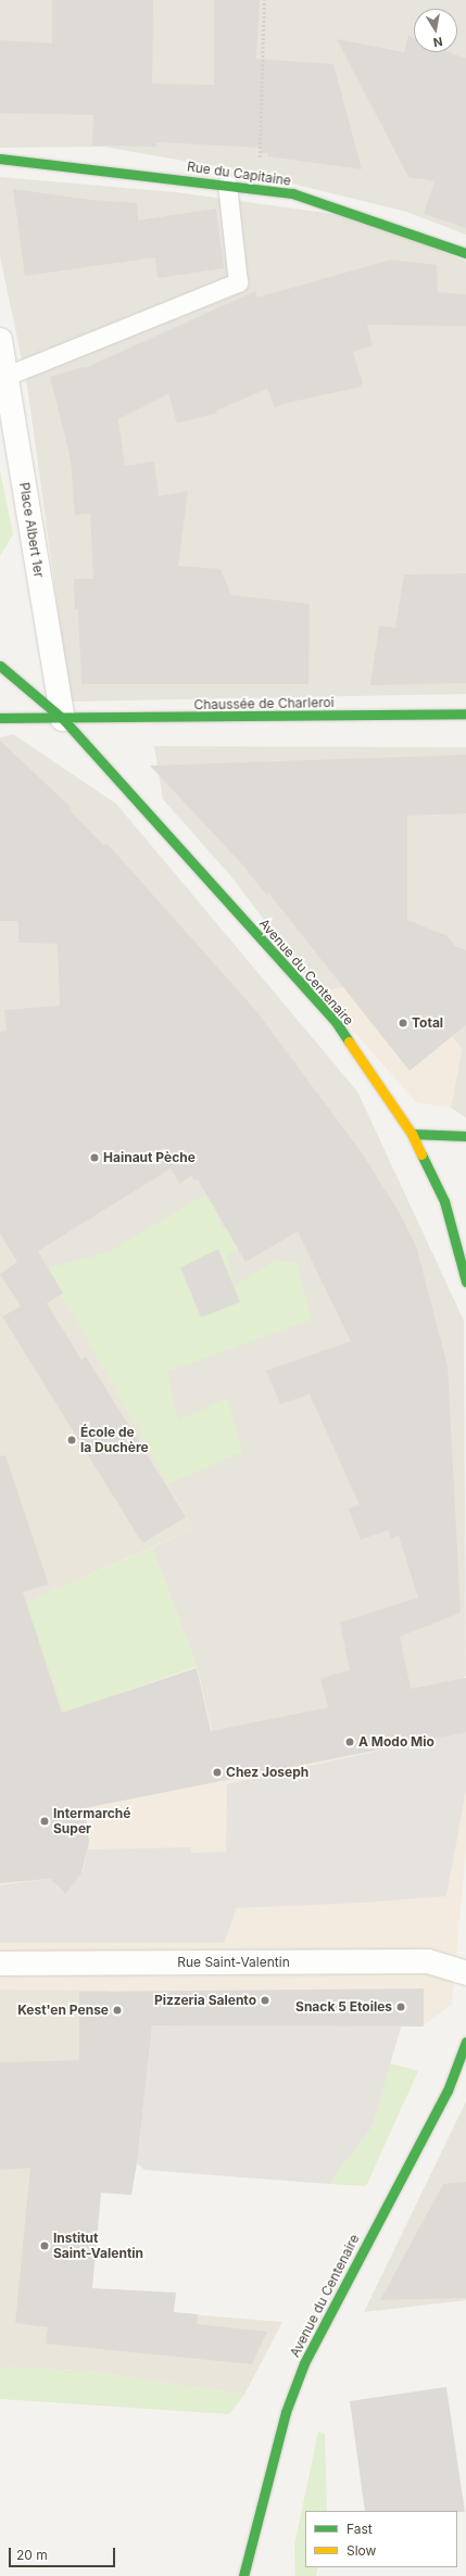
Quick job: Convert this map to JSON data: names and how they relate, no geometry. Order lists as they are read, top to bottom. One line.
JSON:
{"streets":{"main road":["Rue du Capitaine","Chaussée de Charleroi","Avenue du Centenaire"],"street":["Place Albert 1er","Rue Saint-Valentin"]},"crossings":[["Place Albert 1er","Chaussée de Charleroi"],["Place Albert 1er","Avenue du Centenaire"],["Chaussée de Charleroi","Avenue du Centenaire"]],"places":["Total","Hainaut Pèche","École de la Duchère","A Modo Mio","Chez Joseph","Intermarché Super","Pizzeria Salento","Snack 5 Etoiles","Kest'en Pense","Institut Saint-Valentin"],"legend":["Fast","Slow"],"scale_bar":"20 m","north":"bottom"}
